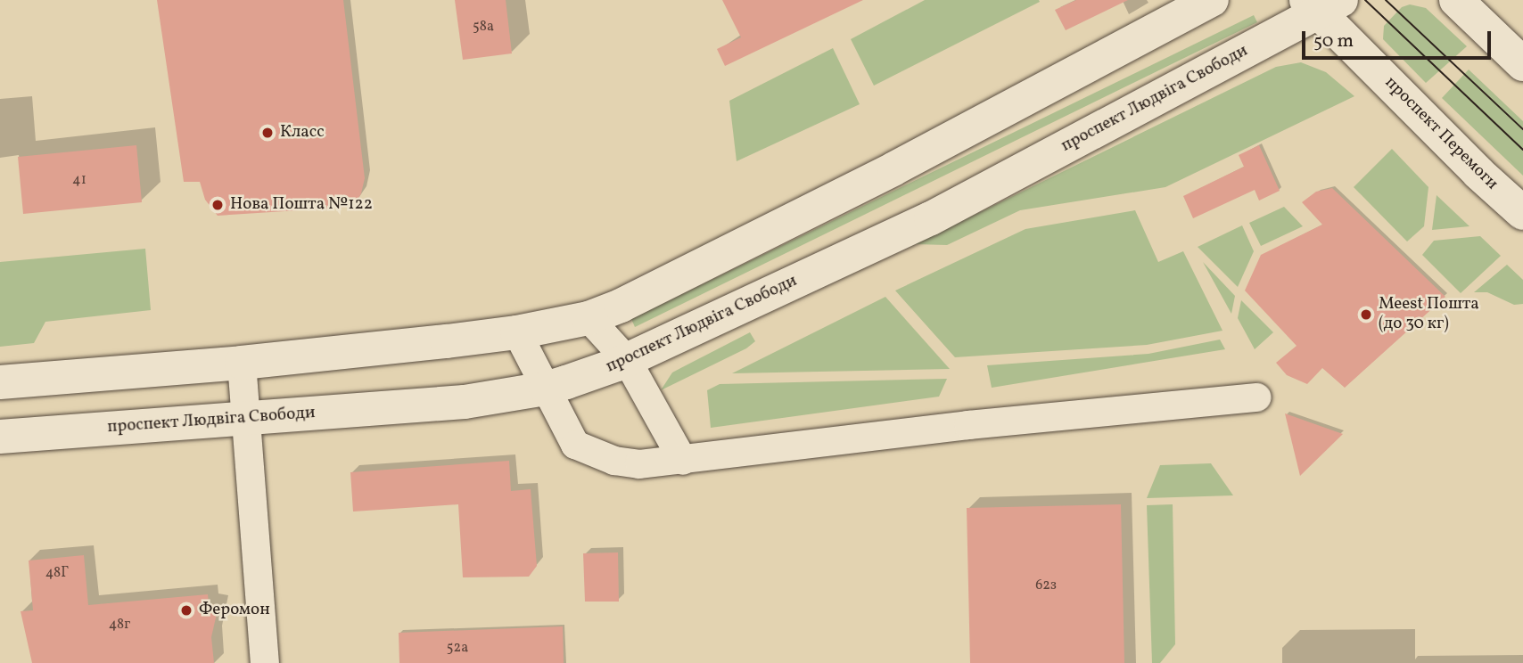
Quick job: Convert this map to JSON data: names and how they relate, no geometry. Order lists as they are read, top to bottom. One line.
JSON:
{"streets":{"main road":["проспект Людвіга Свободи","проспект Перемоги"]},"crossings":[["проспект Людвіга Свободи","проспект Перемоги"]],"places":["Класс","Нова Пошта №122","Meest Пошта (до 30 кг)","Феромон"],"house_numbers":["58а","41","48Г","62з","48г","52а"],"scale_bar":"50 m"}
